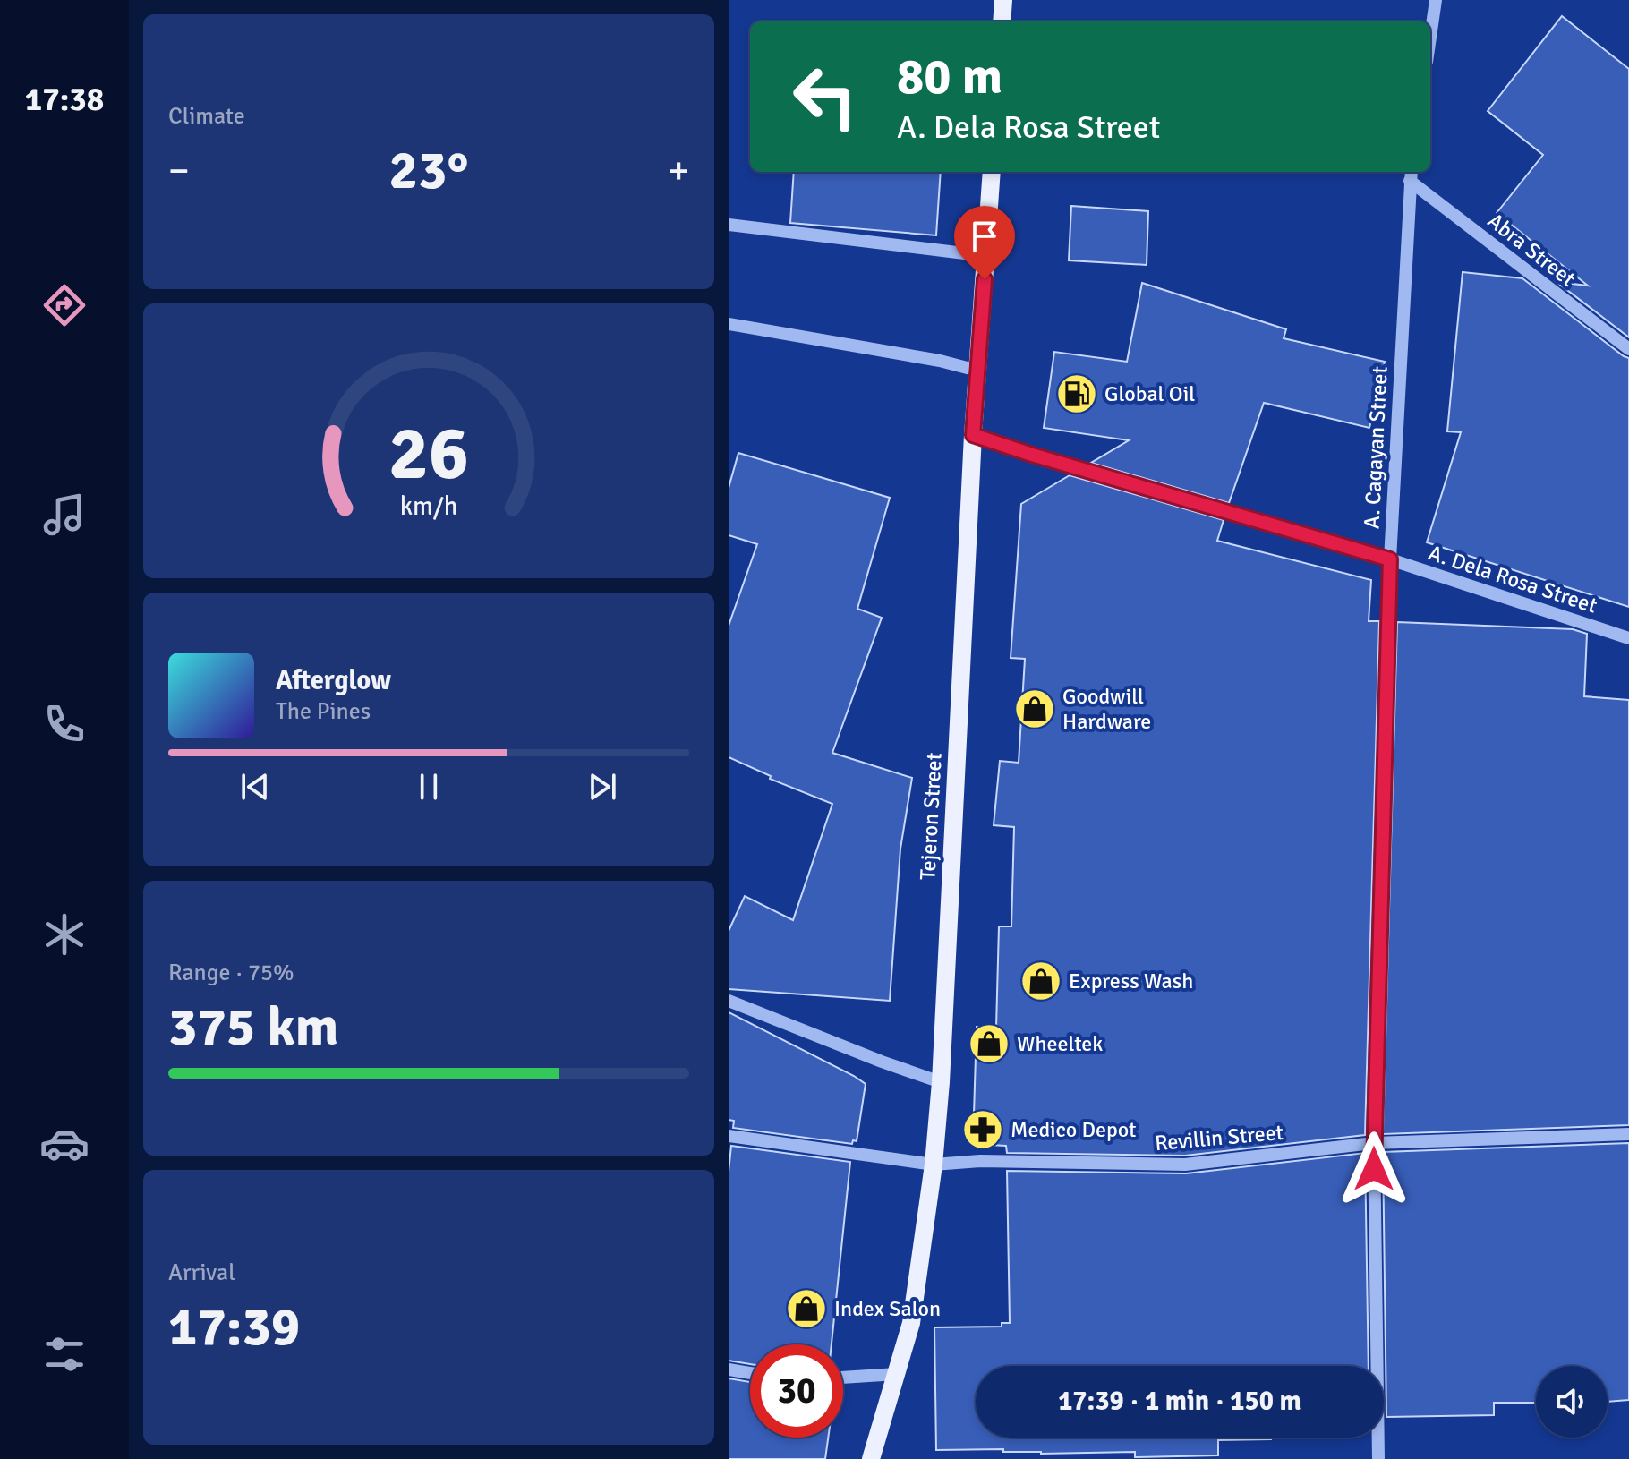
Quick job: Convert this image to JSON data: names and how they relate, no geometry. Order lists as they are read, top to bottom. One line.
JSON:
{"streets":{"main road":["Tejeron Street"],"street":["Abra Street","A. Cagayan Street","A. Dela Rosa Street","Revillin Street"]},"crossings":[["Abra Street","A. Cagayan Street"],["A. Cagayan Street","A. Dela Rosa Street"],["A. Cagayan Street","Revillin Street"],["A. Dela Rosa Street","Tejeron Street"],["Tejeron Street","Revillin Street"]],"places":{"fuel station":["Global Oil"],"shop":["Goodwill Hardware","Express Wash","Wheeltek","Index Salon"],"pharmacy":["Medico Depot"]},"page":{"tabs":"17:38","tile":["Climate",["Range · 75%","375 km"],["Arrival","17:39"]],"turn":["80 m","A. Dela Rosa Street"],"heat":["−","23°","+"],"song":["Afterglow","The Pines"],"limit":"30","trip":"17:39 · 1 min · 150 m","gauge":["26","km/h"]}}
